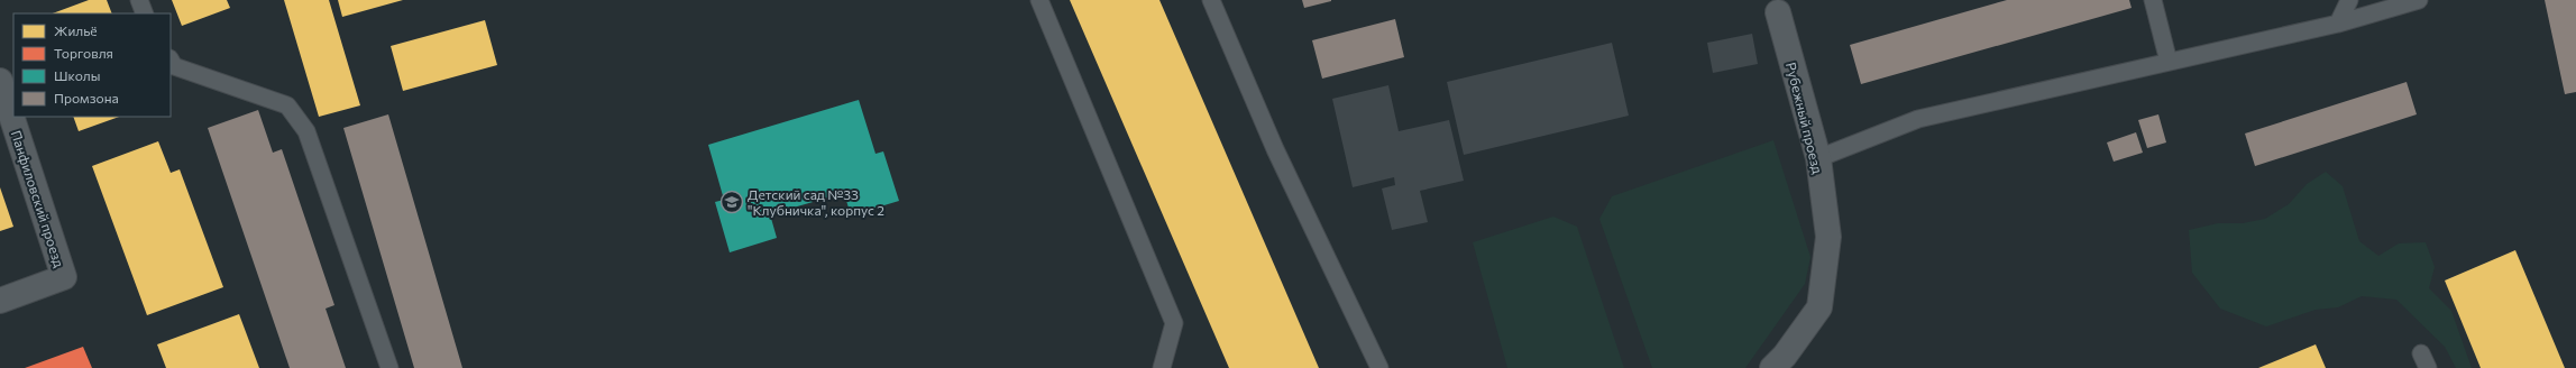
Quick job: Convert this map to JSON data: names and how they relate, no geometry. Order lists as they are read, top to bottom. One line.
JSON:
{"streets":{"street":["Рубежный проезд","Панфиловский проезд"]},"places":{"school or university":["Детский сад №33 \"Клубничка\", корпус 2"]},"legend":["Жильё","Торговля","Школы","Промзона"]}
